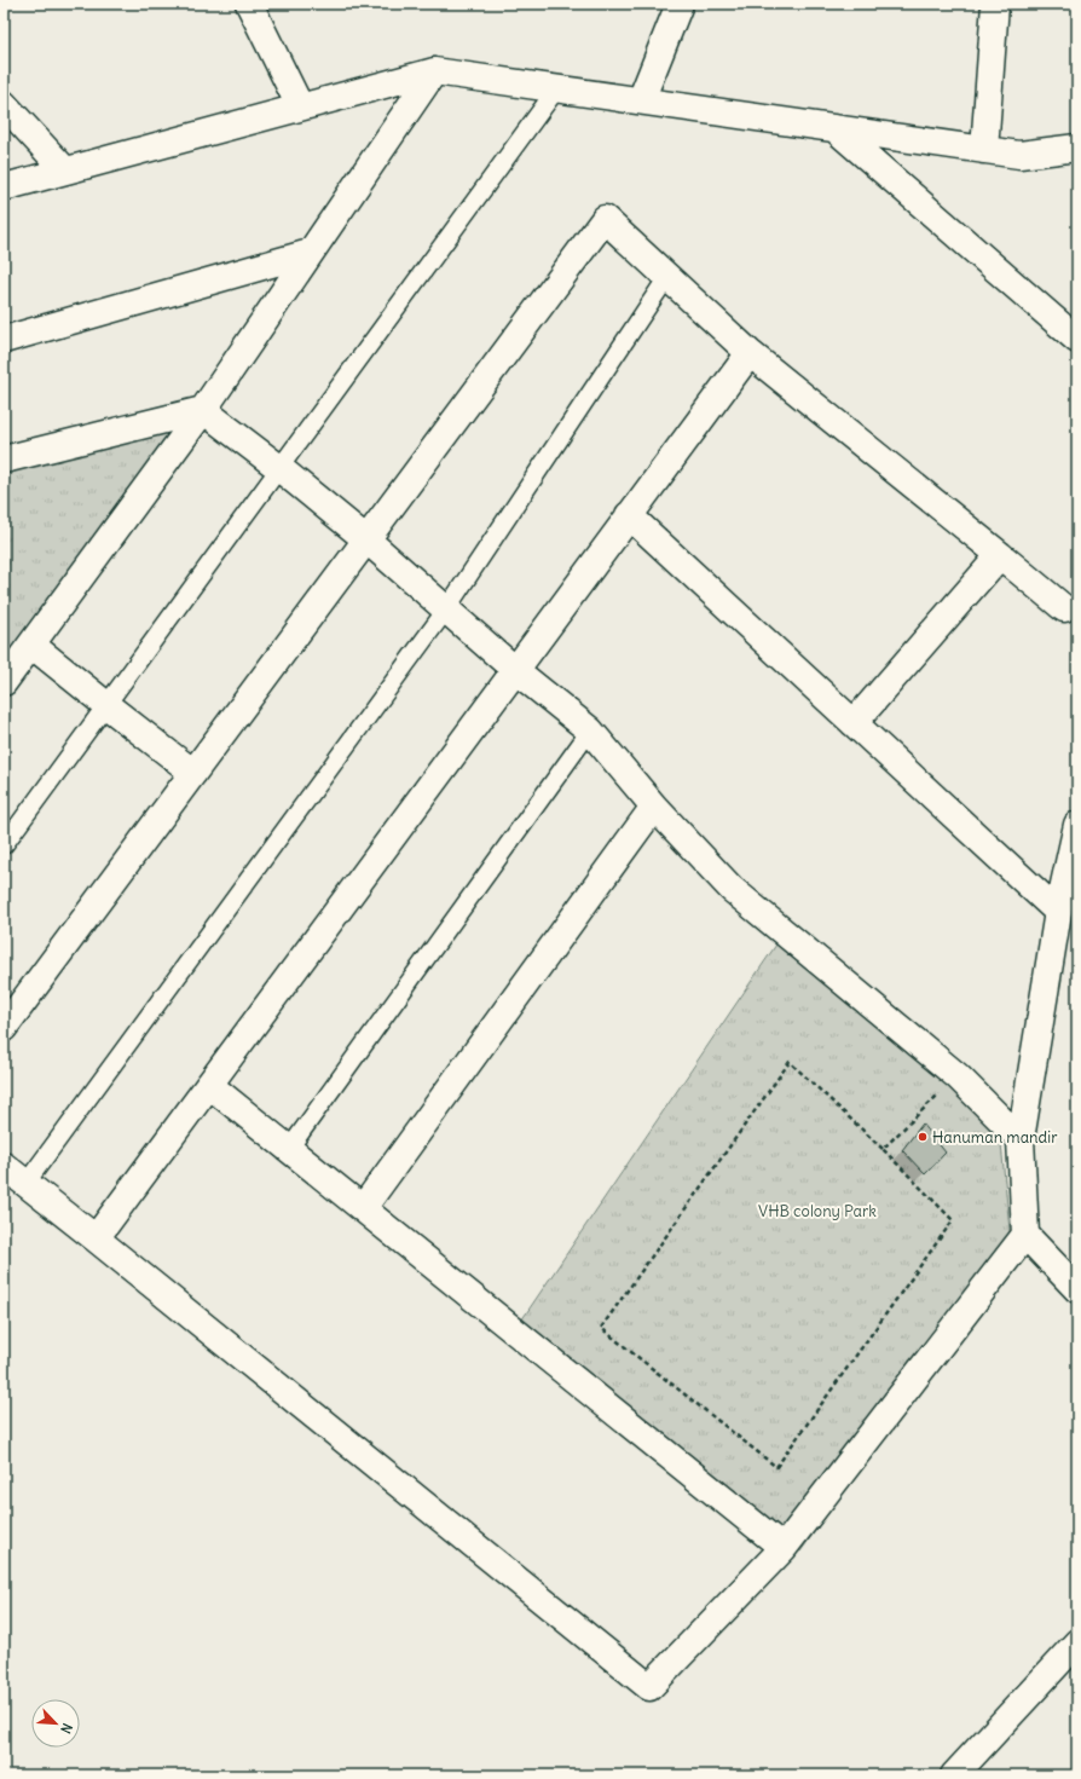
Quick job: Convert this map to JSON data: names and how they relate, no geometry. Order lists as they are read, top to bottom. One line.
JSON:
{"parks":["VHB colony Park"],"places":["Hanuman mandir"],"north":"bottom right"}
